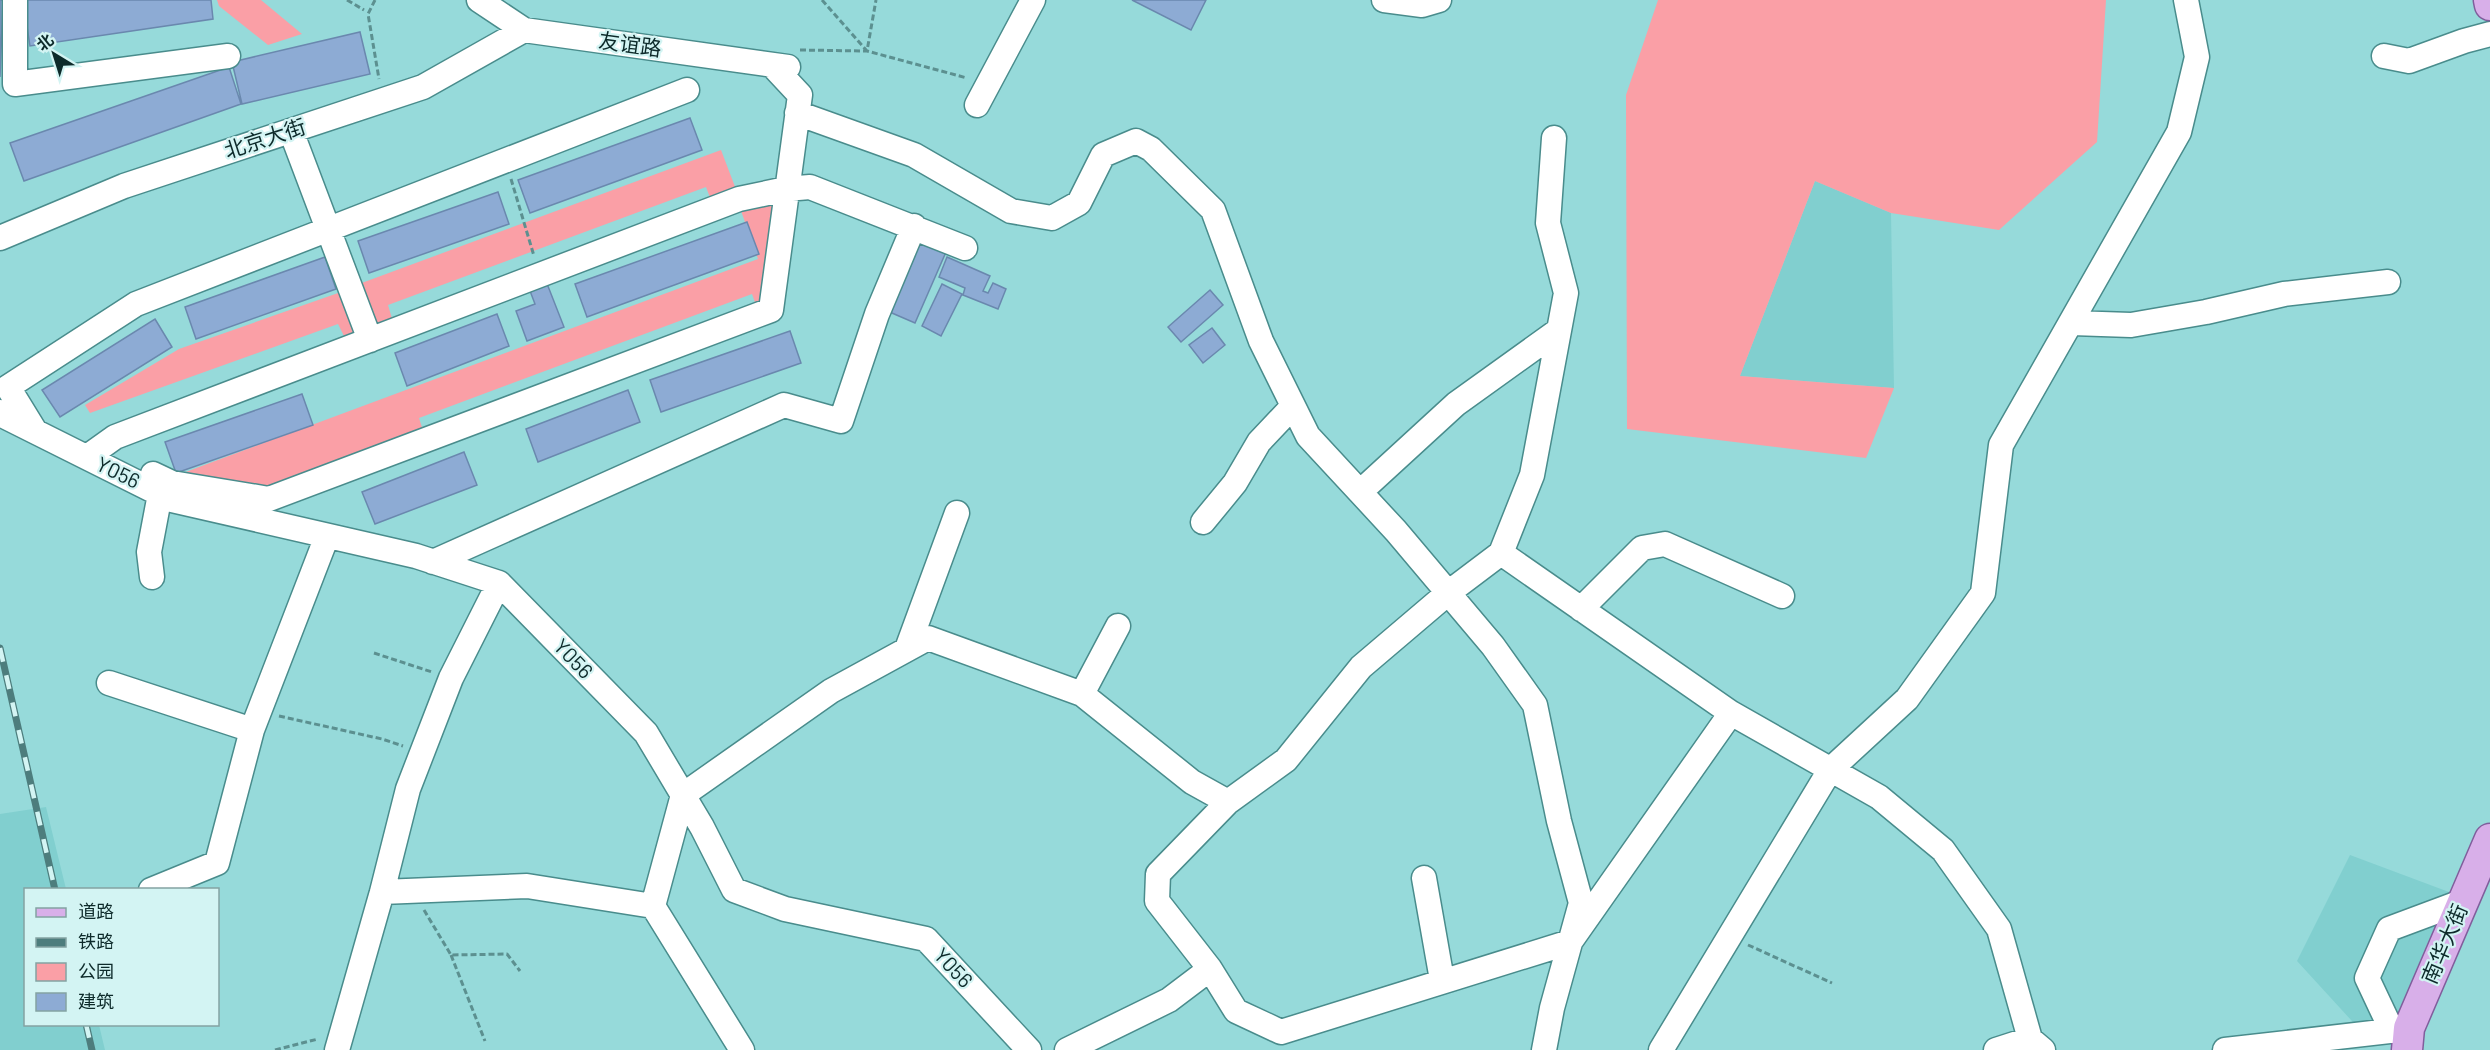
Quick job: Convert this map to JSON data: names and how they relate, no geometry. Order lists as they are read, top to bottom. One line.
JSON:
{"streets":{"main road":["南华大街"],"street":["友谊路","北京大街","Y056"]},"crossings":[["友谊路","北京大街"]],"legend":["道路","铁路","公园","建筑"],"north":"top left"}
